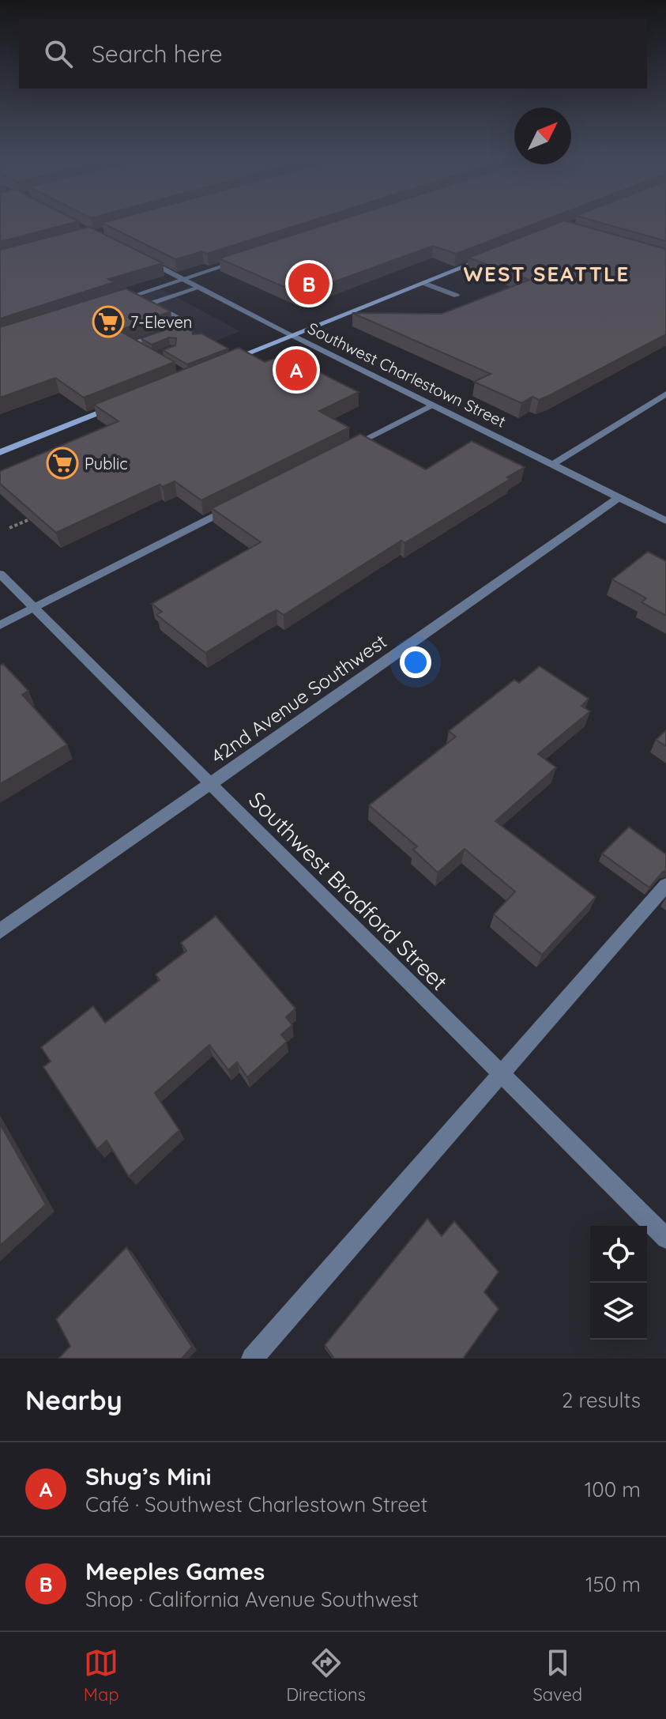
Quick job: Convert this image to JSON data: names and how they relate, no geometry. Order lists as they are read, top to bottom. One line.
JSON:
{"streets":{"street":["Southwest Charlestown Street","42nd Avenue Southwest","Southwest Bradford Street"]},"crossings":[["Southwest Charlestown Street","42nd Avenue Southwest"],["42nd Avenue Southwest","Southwest Bradford Street"]],"districts":["WEST SEATTLE"],"places":{"supermarket":["7-Eleven","Public"]},"north":"top right","page":{"search":"Search here","pins":["B","A"],"heading":["Nearby","2 results"],"list":[{"mark":"A","name":"Shug’s Mini","note":"Café · Southwest Charlestown Street","value":"100 m"},{"mark":"B","name":"Meeples Games","note":"Shop · California Avenue Southwest","value":"150 m"}],"nav":["Map","Directions","Saved"]}}
